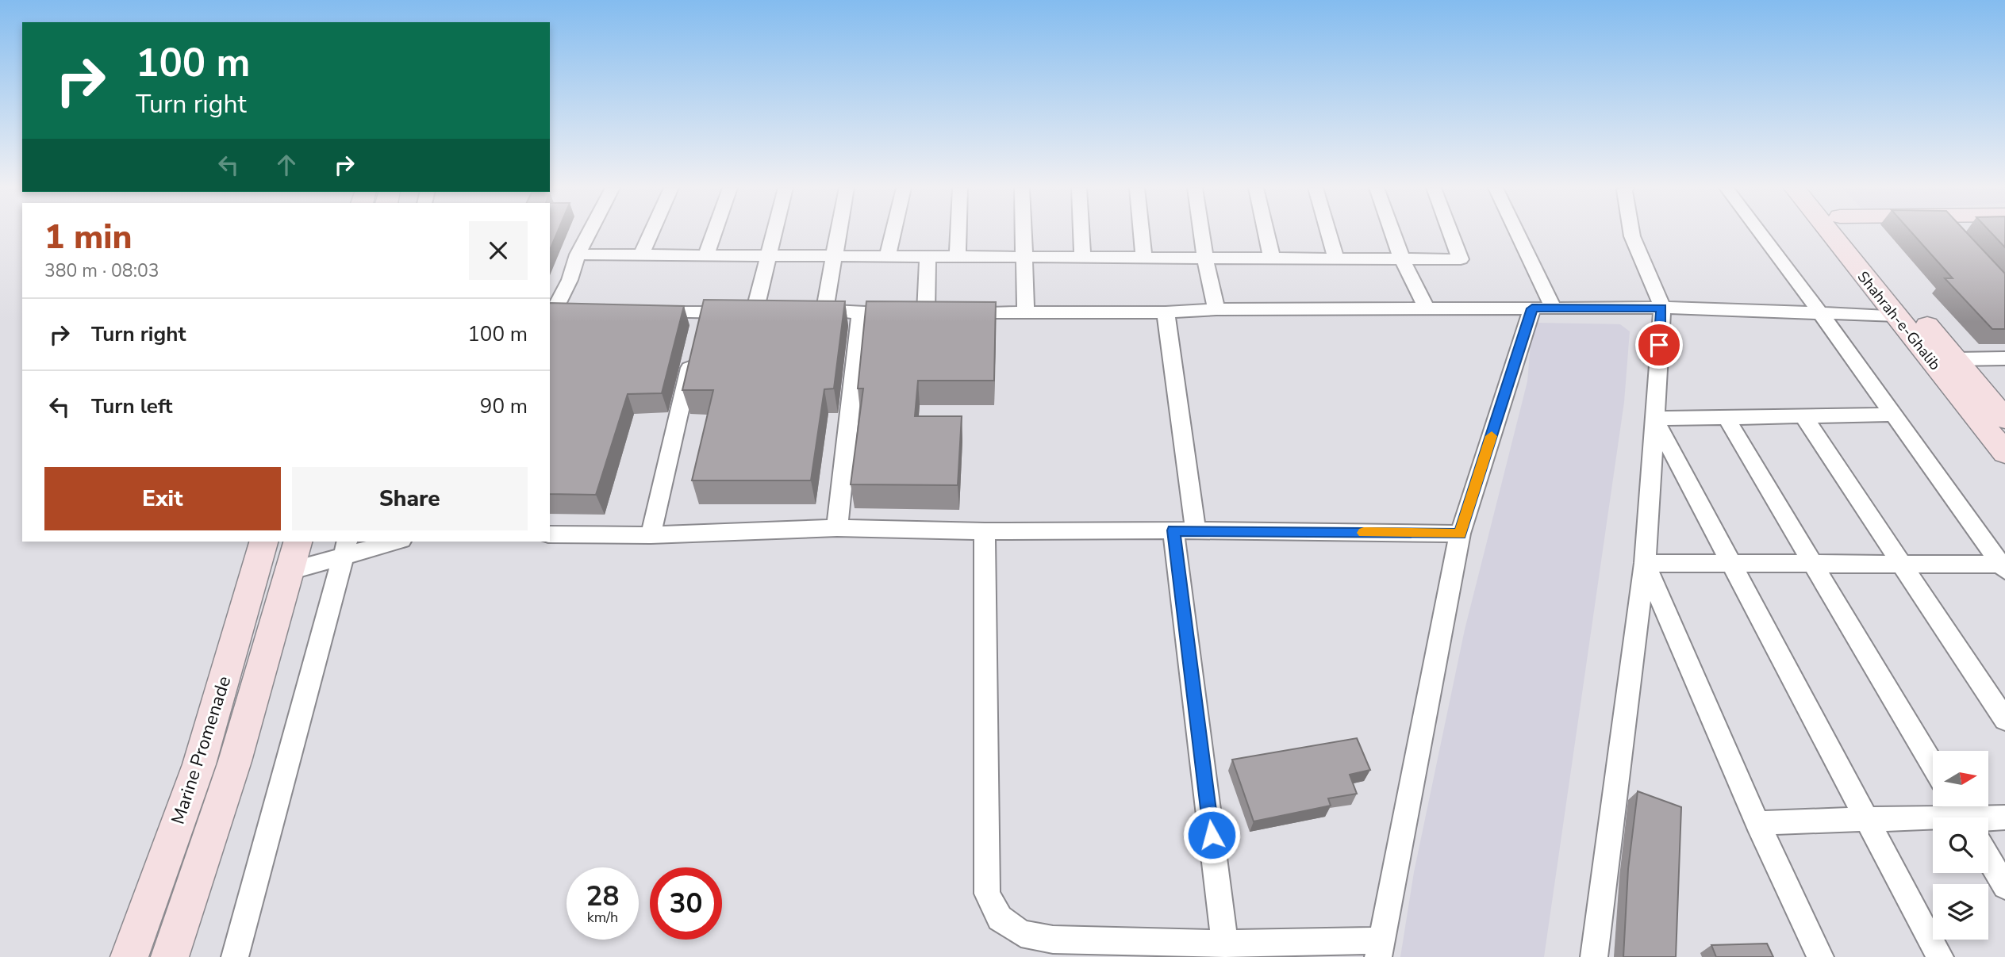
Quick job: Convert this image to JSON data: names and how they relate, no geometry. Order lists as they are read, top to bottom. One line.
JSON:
{"streets":{"main road":["Shahrah-e-Ghalib","Marine Promenade"]},"north":"right","page":{"turn":["100 m","Turn right"],"heading":["1 min","380 m · 08:03"],"list":[{"name":"Turn right","value":"100 m"},{"name":"Turn left","value":"90 m"}],"buttons":["Exit","Share"],"speed":"28 km/h","limit":"30"}}
